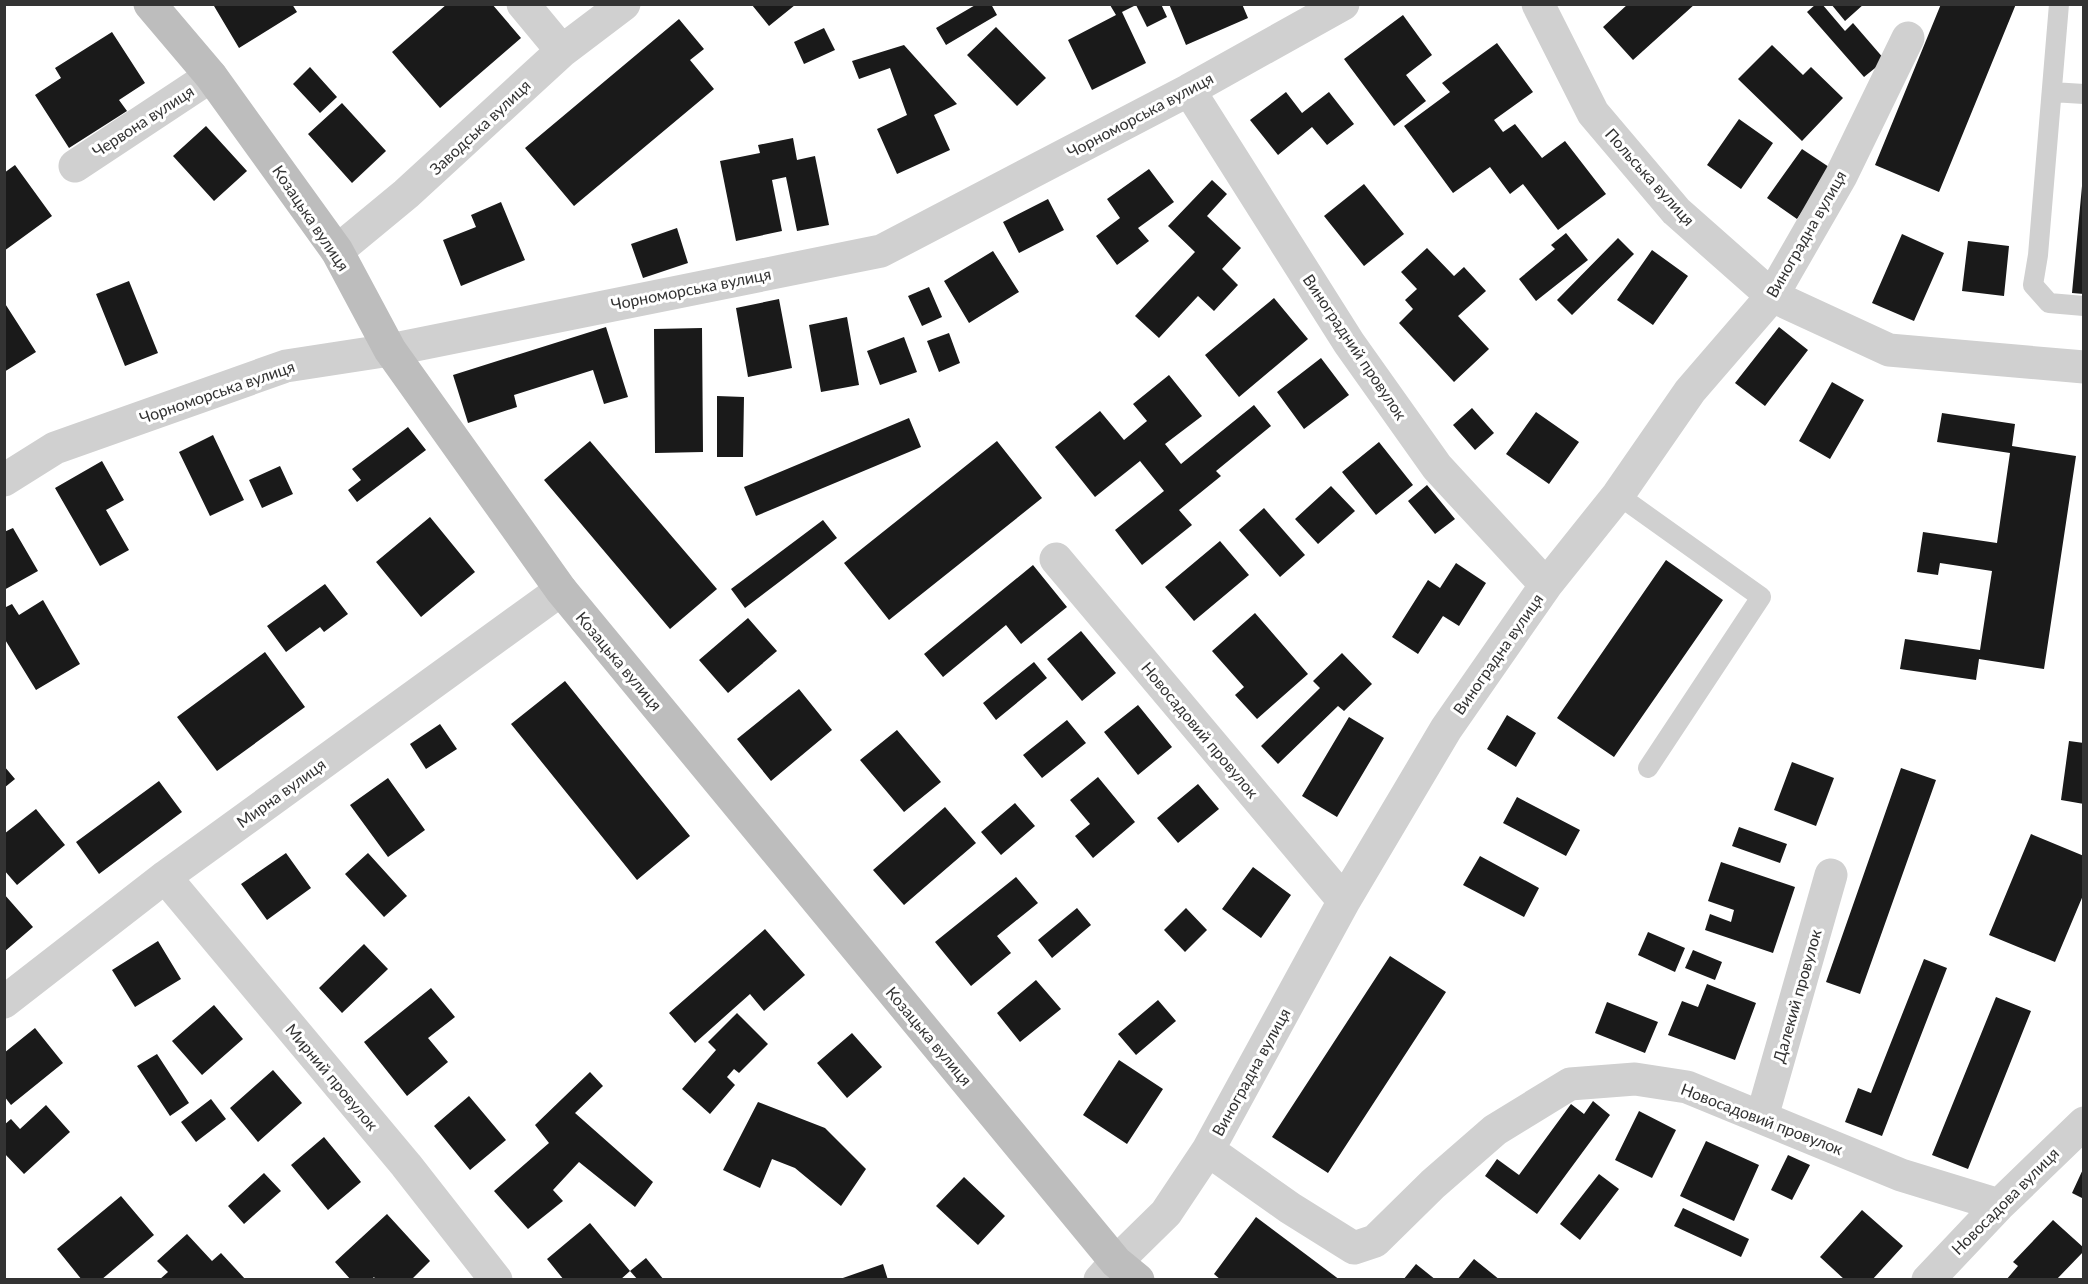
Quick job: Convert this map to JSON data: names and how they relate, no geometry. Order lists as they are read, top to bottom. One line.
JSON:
{"streets":{"street":["Чорноморська вулиця","Червона вулиця","Заводська вулиця","Польська вулиця","Козацька вулиця","Виноградна вулиця","Виноградний провулок","Новосадовий провулок","Мирна вулиця","Далекий провулок","Мирний провулок","Новосадова вулиця"]},"crossings":[["Чорноморська вулиця","Козацька вулиця"],["Чорноморська вулиця","Виноградний провулок"],["Червона вулиця","Козацька вулиця"],["Заводська вулиця","Козацька вулиця"],["Польська вулиця","Виноградна вулиця"],["Козацька вулиця","Виноградна вулиця"],["Козацька вулиця","Мирна вулиця"],["Виноградна вулиця","Виноградний провулок"],["Виноградна вулиця","Новосадовий провулок"],["Новосадовий провулок","Далекий провулок"],["Новосадовий провулок","Новосадова вулиця"],["Мирна вулиця","Мирний провулок"]]}
